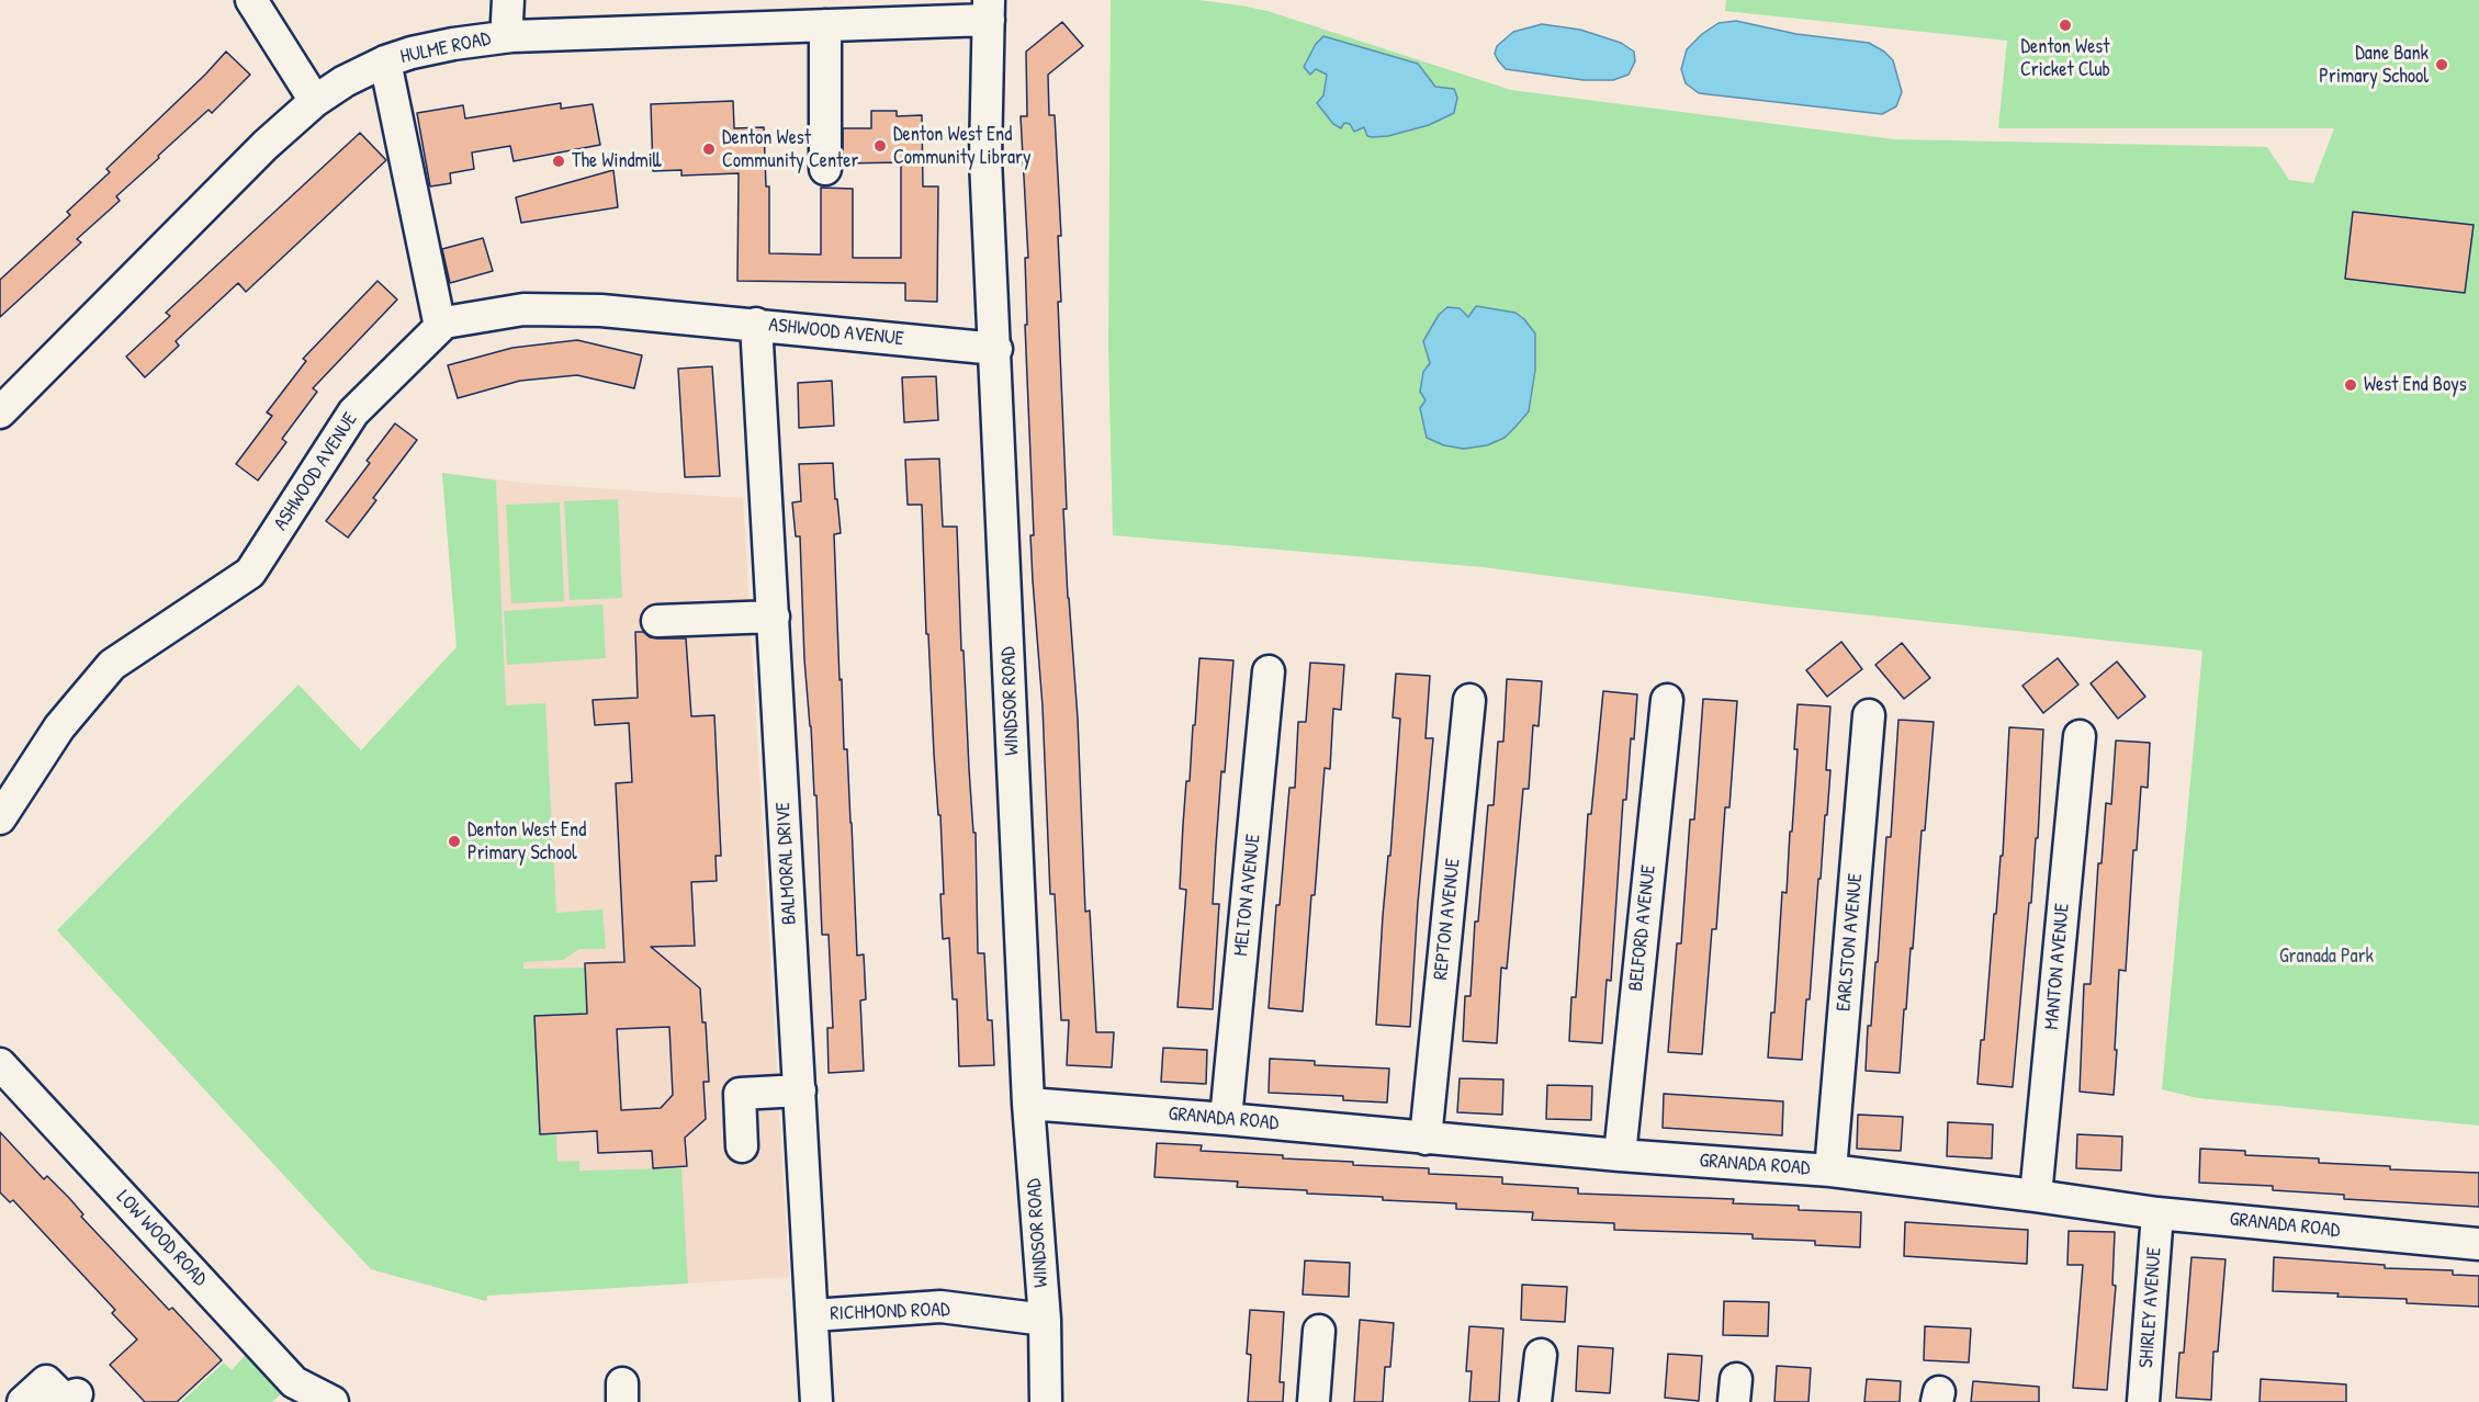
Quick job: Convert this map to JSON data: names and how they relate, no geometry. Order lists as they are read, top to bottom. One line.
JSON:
{"streets":{"street":["HULME ROAD","ASHWOOD AVENUE","WINDSOR ROAD","BALMORAL DRIVE","MELTON AVENUE","REPTON AVENUE","BELFORD AVENUE","EARLSTON AVENUE","MANTON AVENUE","GRANADA ROAD","LOW WOOD ROAD","SHIRLEY AVENUE","RICHMOND ROAD"]},"crossings":[["HULME ROAD","WINDSOR ROAD"],["ASHWOOD AVENUE","WINDSOR ROAD"],["ASHWOOD AVENUE","BALMORAL DRIVE"],["WINDSOR ROAD","GRANADA ROAD"],["WINDSOR ROAD","RICHMOND ROAD"],["BALMORAL DRIVE","RICHMOND ROAD"],["MELTON AVENUE","GRANADA ROAD"],["REPTON AVENUE","GRANADA ROAD"],["BELFORD AVENUE","GRANADA ROAD"],["EARLSTON AVENUE","GRANADA ROAD"],["MANTON AVENUE","GRANADA ROAD"],["GRANADA ROAD","SHIRLEY AVENUE"]],"parks":["Granada Park"],"places":["Denton West Cricket Club","Dane Bank Primary School","Denton West End Community Library","Denton West Community Center","The Windmill","West End Boys","Denton West End Primary School"]}
